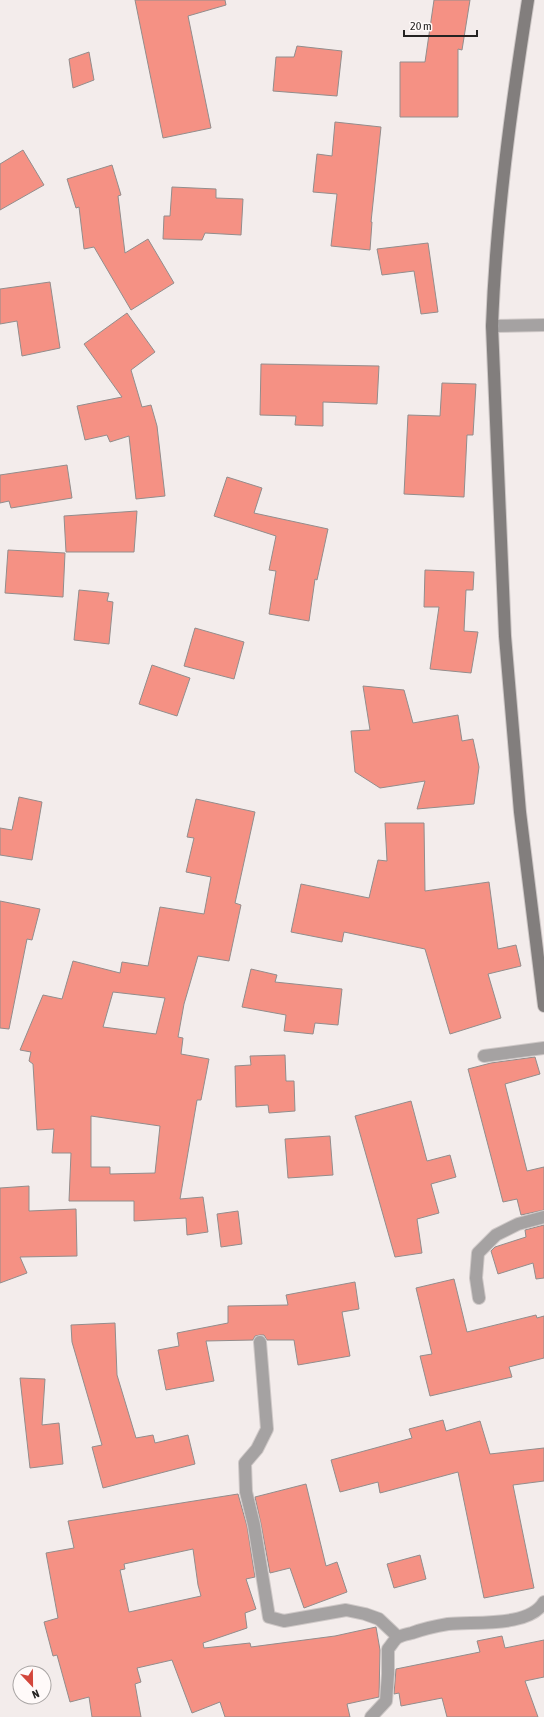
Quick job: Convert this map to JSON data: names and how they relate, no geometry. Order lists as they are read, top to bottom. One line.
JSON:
{"scale_bar":"20 m","north":"bottom"}
